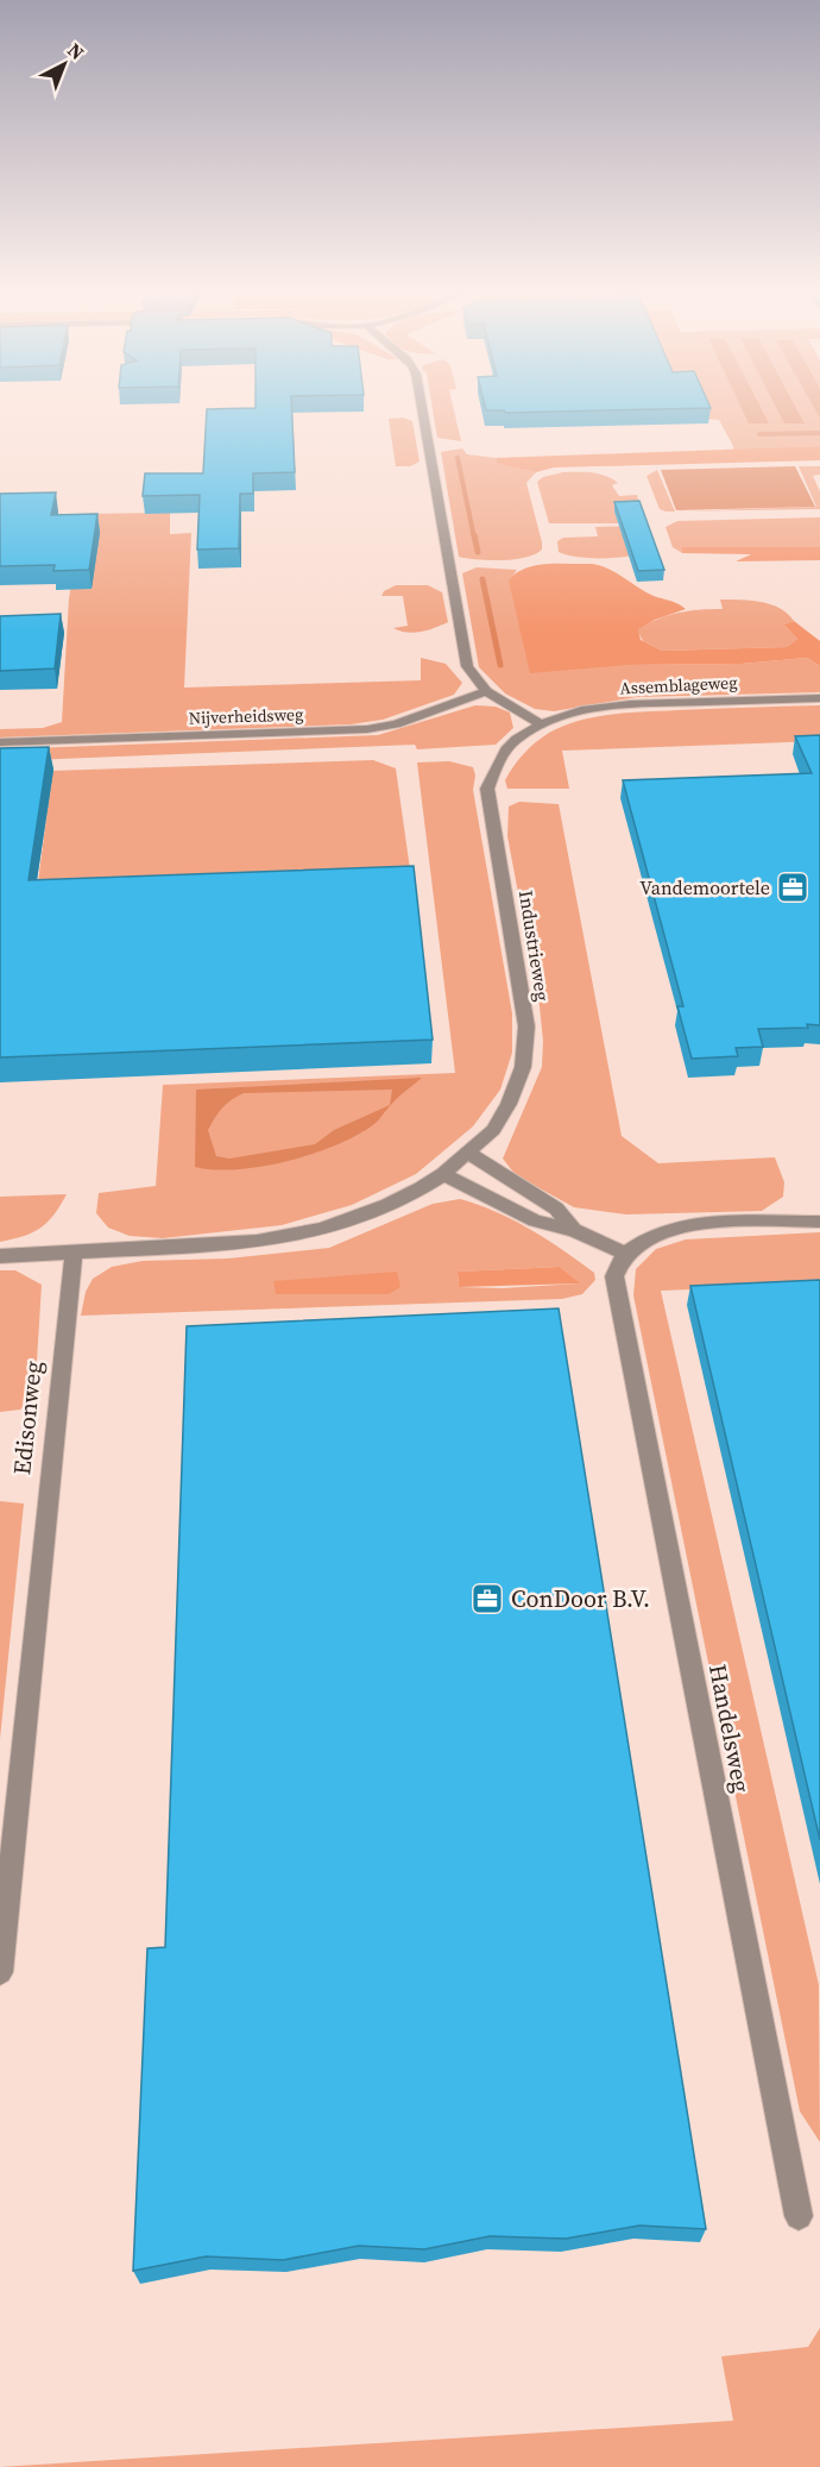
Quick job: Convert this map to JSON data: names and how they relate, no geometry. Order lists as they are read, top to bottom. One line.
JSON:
{"streets":{"street":["Assemblageweg","Nijverheidsweg","Industrieweg","Edisonweg","Handelsweg"]},"crossings":[["Assemblageweg","Industrieweg"],["Industrieweg","Edisonweg"]],"places":{"office":["Vandemoortele","ConDoor B.V."]},"north":"top right"}
